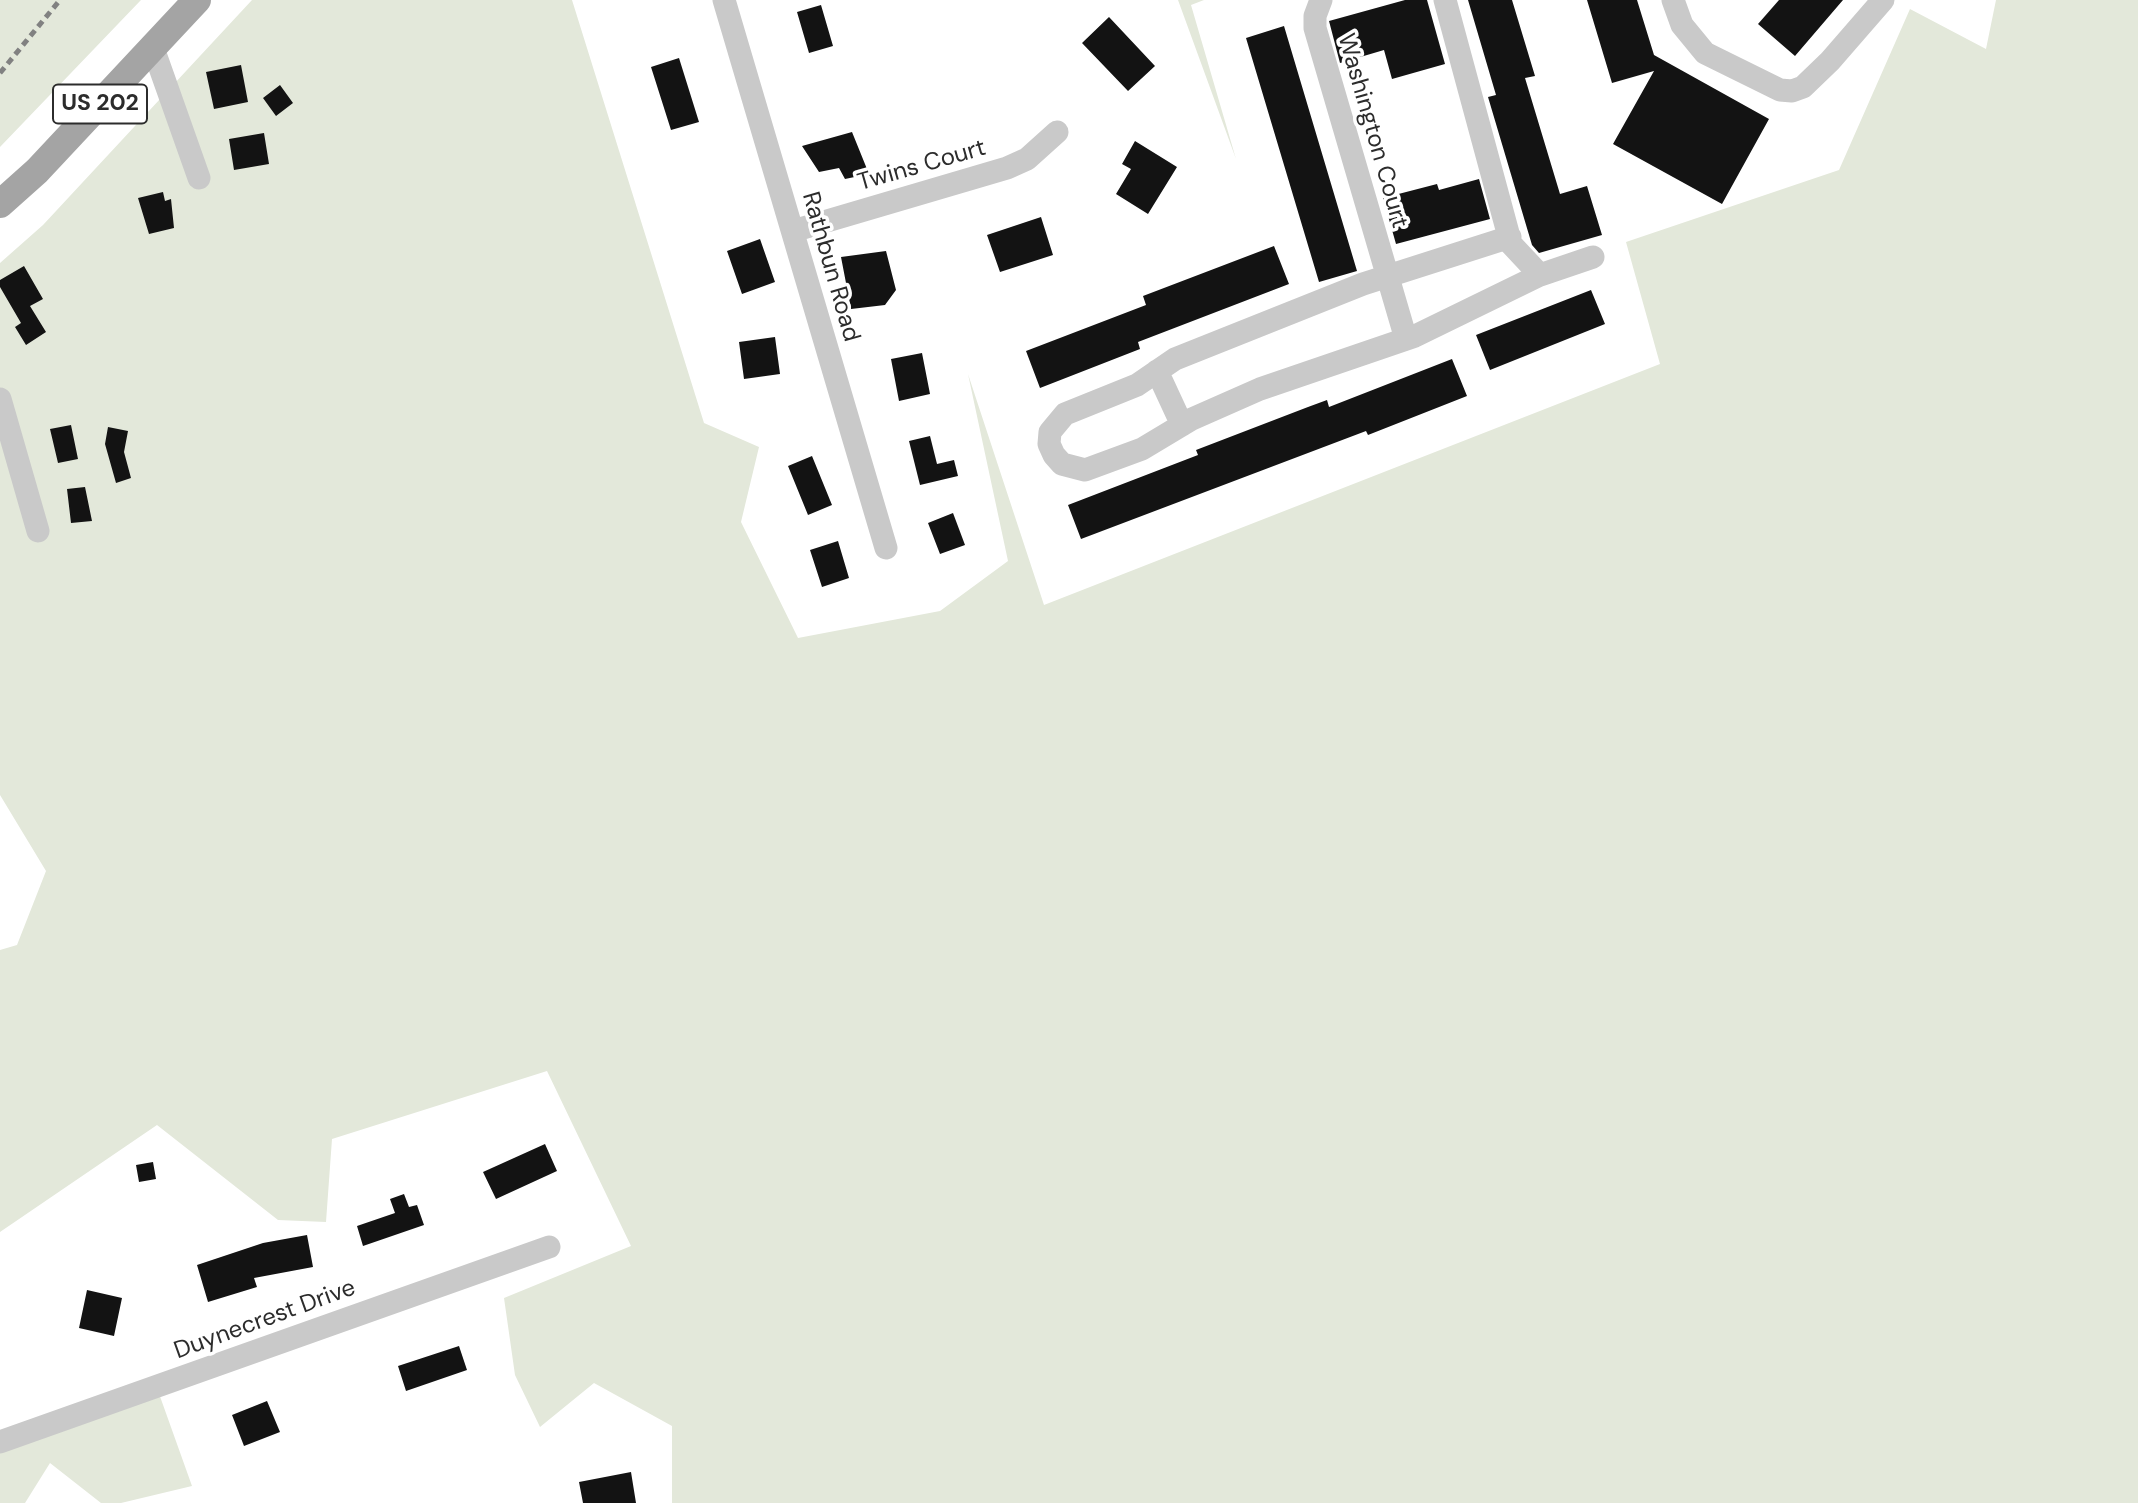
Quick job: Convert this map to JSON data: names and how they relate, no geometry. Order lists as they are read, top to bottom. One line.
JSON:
{"streets":{"main road":["US 202"],"street":["Washington Court","Twins Court","Rathbun Road","Duynecrest Drive"]},"crossings":[["Twins Court","Rathbun Road"]]}
